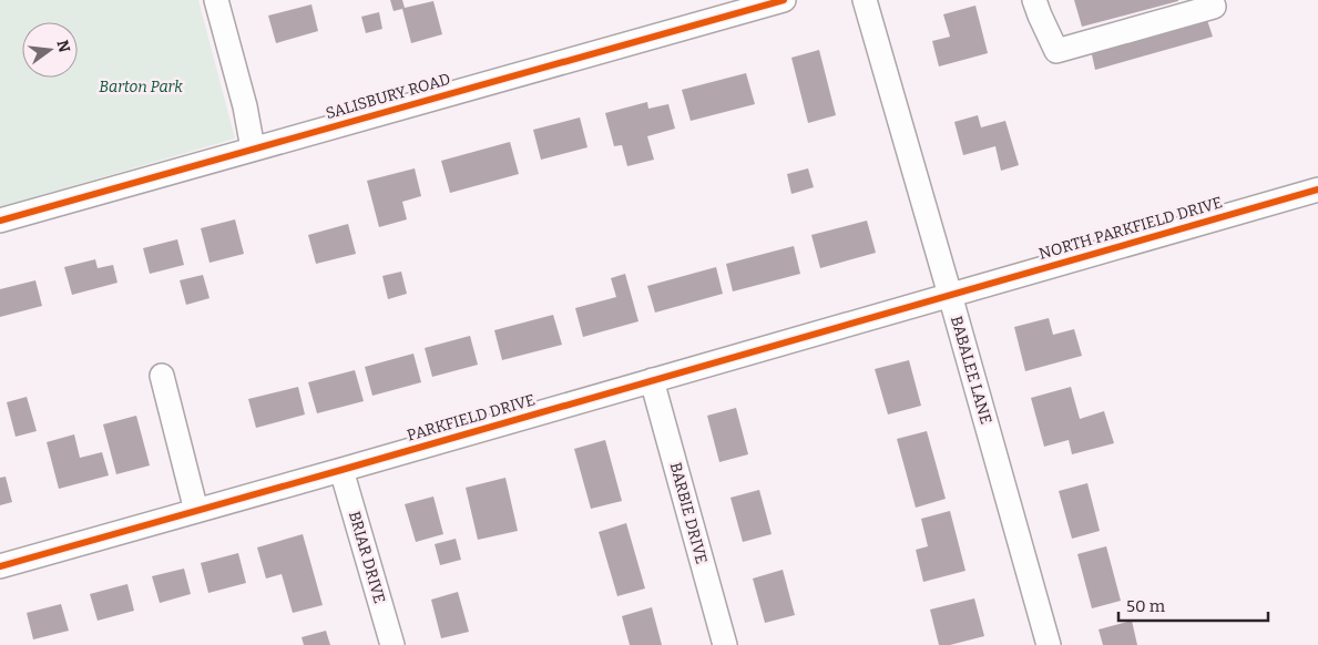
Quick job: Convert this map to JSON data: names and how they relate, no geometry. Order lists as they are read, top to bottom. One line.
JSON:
{"streets":{"street":["SALISBURY ROAD","NORTH PARKFIELD DRIVE","BABALEE LANE","PARKFIELD DRIVE","BARBIE DRIVE","BRIAR DRIVE"]},"crossings":[["NORTH PARKFIELD DRIVE","BABALEE LANE"],["NORTH PARKFIELD DRIVE","PARKFIELD DRIVE"],["BABALEE LANE","PARKFIELD DRIVE"],["PARKFIELD DRIVE","BARBIE DRIVE"],["PARKFIELD DRIVE","BRIAR DRIVE"]],"parks":["Barton Park"],"scale_bar":"50 m","north":"right"}
